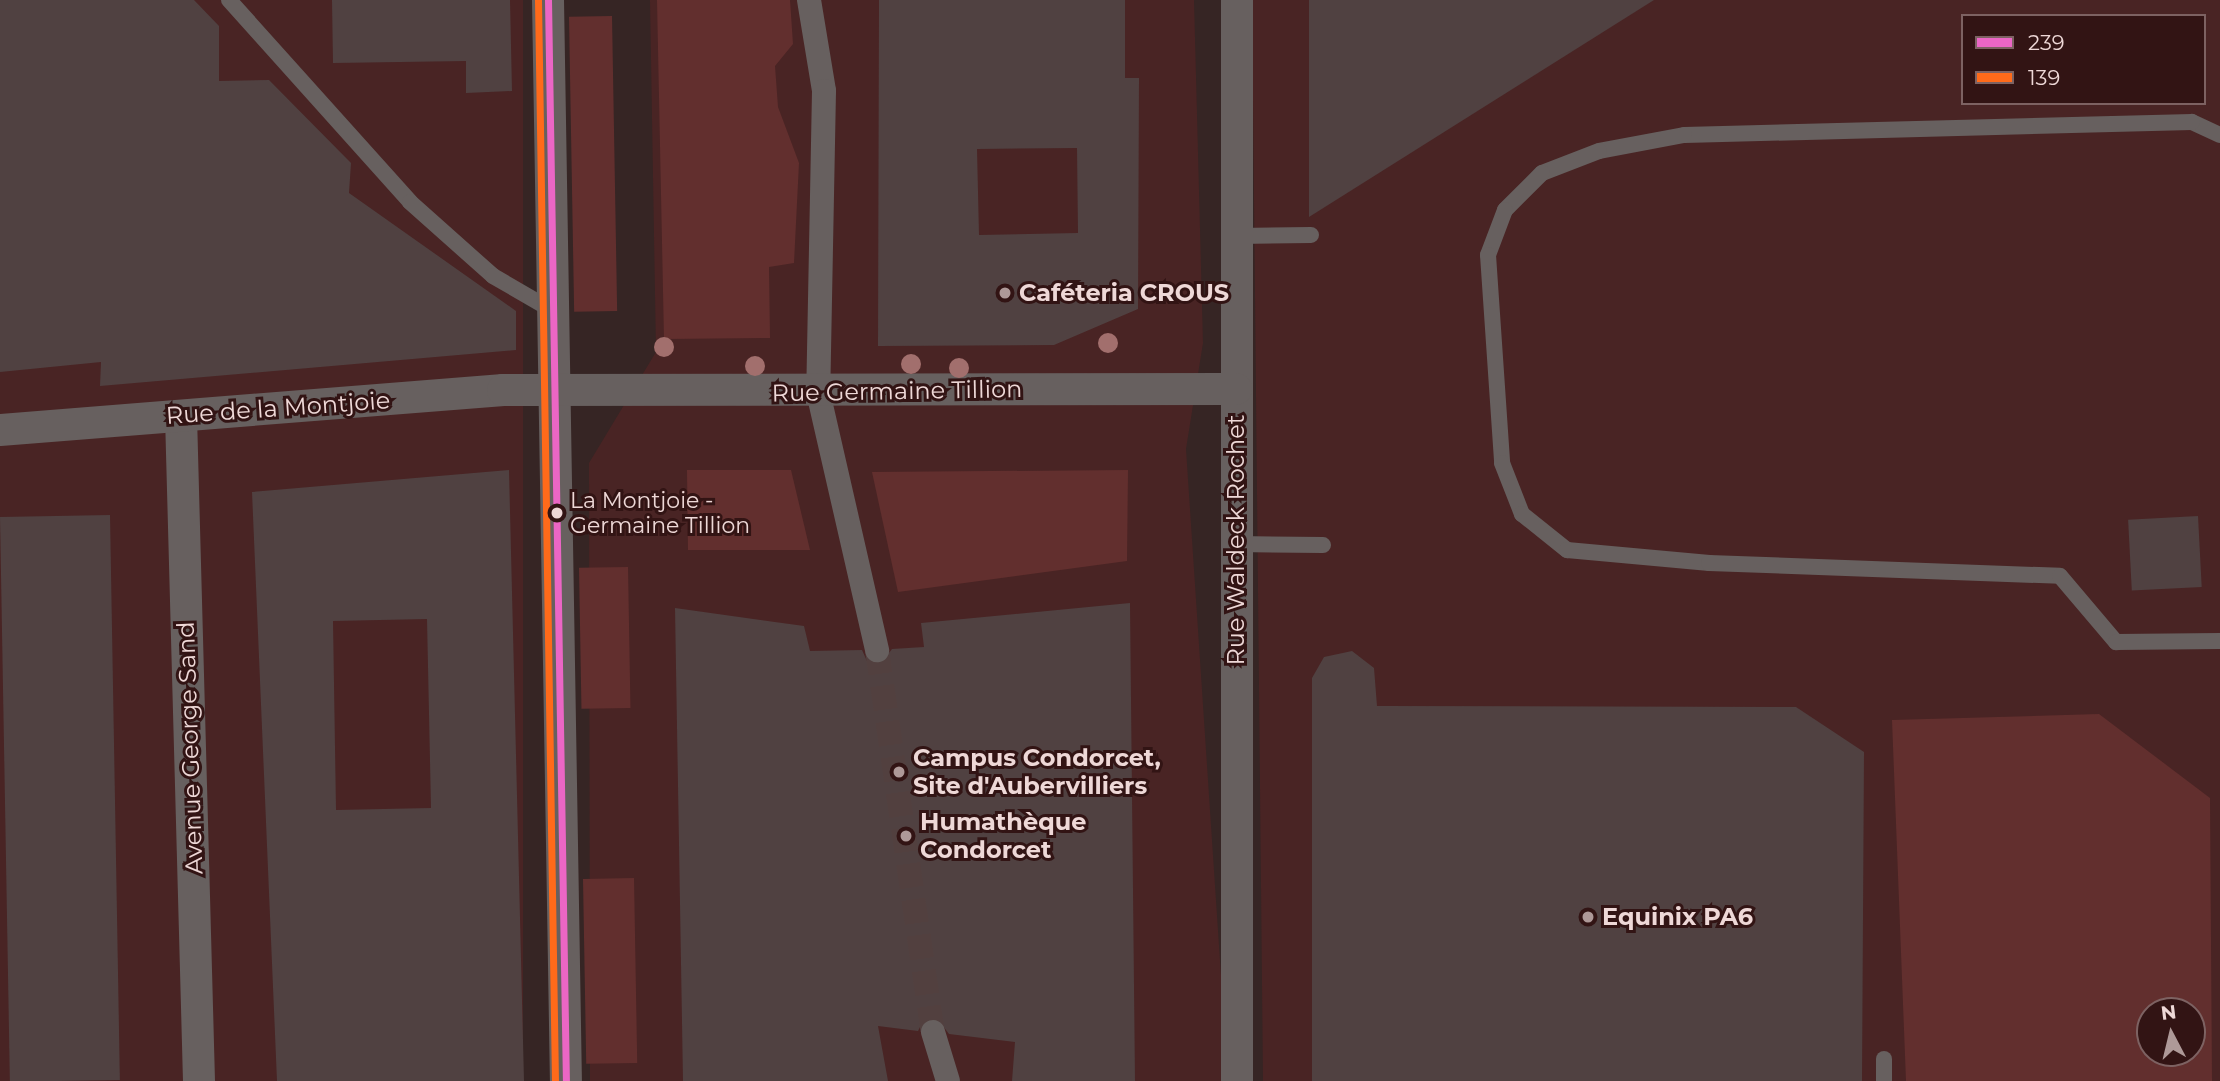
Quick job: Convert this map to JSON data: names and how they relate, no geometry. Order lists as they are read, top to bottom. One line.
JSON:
{"streets":{"street":["Rue Germaine Tillion","Rue de la Montjoie","Rue Waldeck Rochet","Avenue George Sand"]},"crossings":[["Rue Germaine Tillion","Rue de la Montjoie"],["Rue Germaine Tillion","Rue Waldeck Rochet"],["Rue de la Montjoie","Avenue George Sand"]],"places":["Caféteria CROUS","La Montjoie - Germaine Tillion","Campus Condorcet, Site d'Aubervilliers","Humathèque Condorcet","Equinix PA6"],"lines":["transit line 239","transit line 139"],"legend":["239","139"],"north":"top"}
